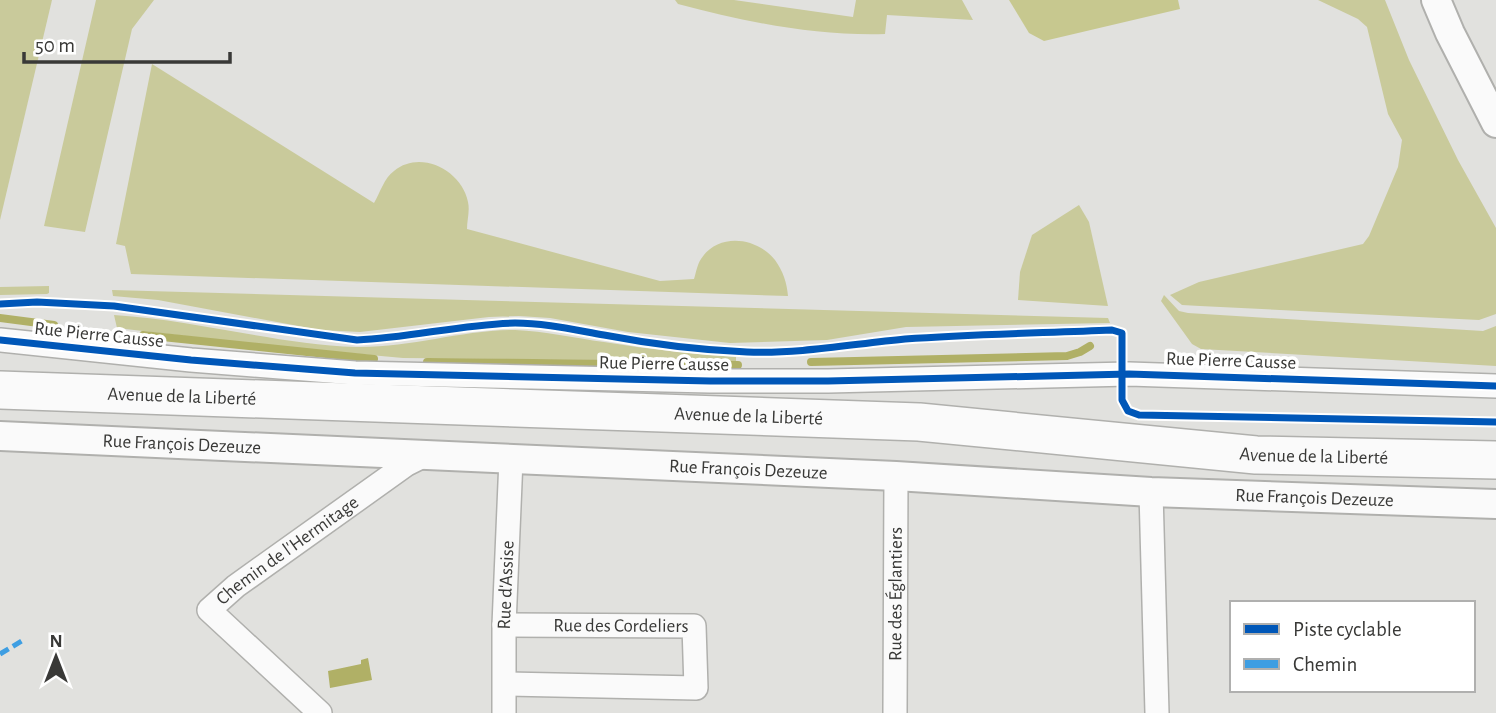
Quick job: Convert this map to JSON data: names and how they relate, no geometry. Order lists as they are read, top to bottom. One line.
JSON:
{"streets":{"main road":["Avenue de la Liberté"],"street":["Rue Pierre Causse","Rue François Dezeuze","Chemin de l'Hermitage","Rue d'Assise","Rue des Églantiers","Rue des Cordeliers"]},"crossings":[["Rue François Dezeuze","Chemin de l'Hermitage"],["Rue François Dezeuze","Rue d'Assise"],["Rue François Dezeuze","Rue des Églantiers"],["Rue d'Assise","Rue des Cordeliers"]],"legend":["Piste cyclable","Chemin"],"scale_bar":"50 m","north":"top"}
